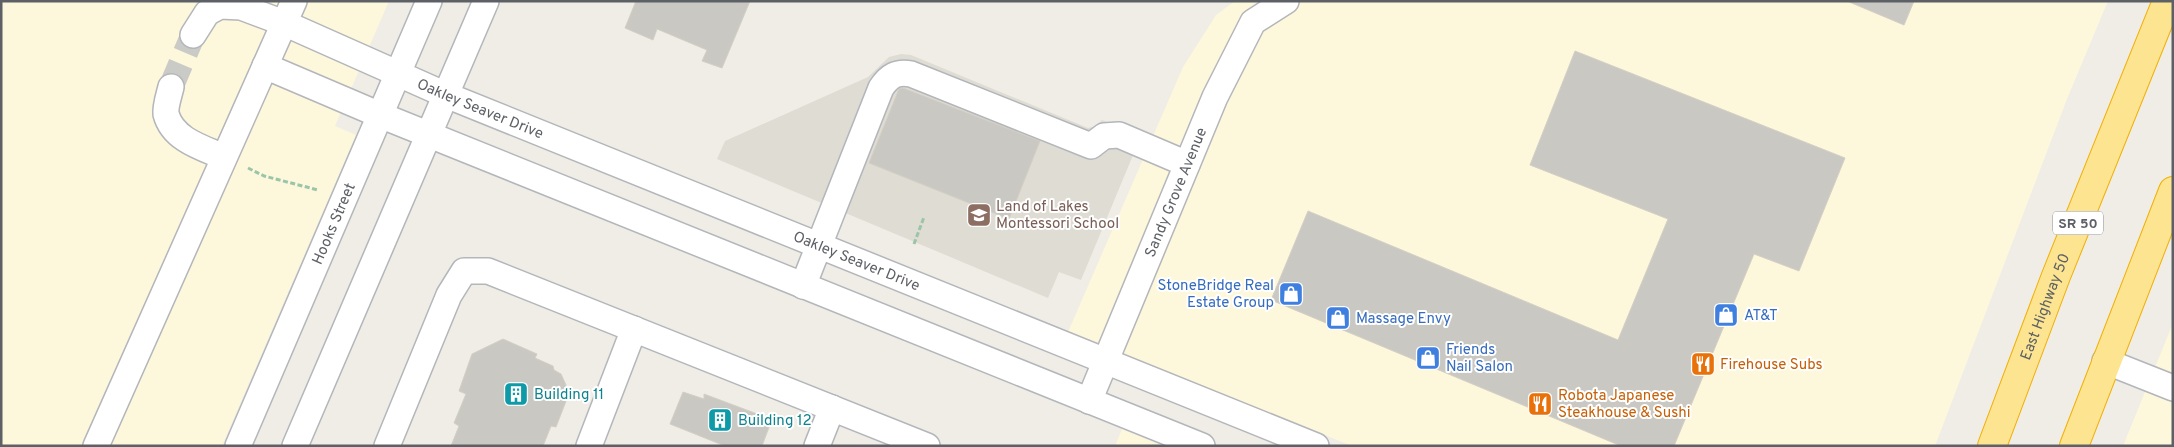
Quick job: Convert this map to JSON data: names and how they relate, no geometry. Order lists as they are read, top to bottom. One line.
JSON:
{"streets":{"highway":["SR 50","East Highway 50"],"street":["Oakley Seaver Drive","Sandy Grove Avenue","Hooks Street"]},"crossings":[["Oakley Seaver Drive","Sandy Grove Avenue"],["Oakley Seaver Drive","Hooks Street"]],"places":{"school or university":["Land of Lakes Montessori School"],"shop":["StoneBridge Real Estate Group","AT&T","Massage Envy","Friends Nail Salon"],"restaurant":["Firehouse Subs","Robota Japanese Steakhouse & Sushi"],"building":["Building 11","Building 12"]}}
